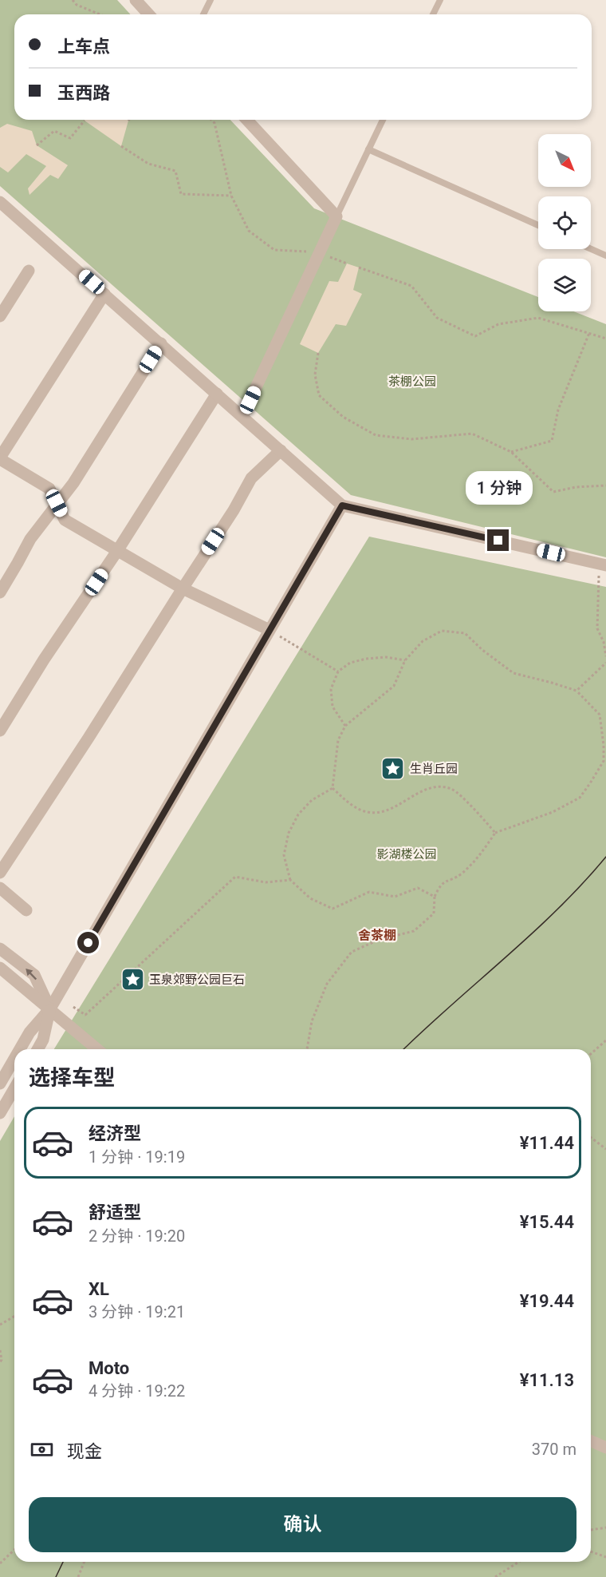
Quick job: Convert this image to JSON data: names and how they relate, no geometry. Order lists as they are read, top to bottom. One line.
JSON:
{"districts":["舍茶棚"],"parks":["茶棚公园","影湖楼公园"],"places":{"place":["生肖丘园","玉泉郊野公园巨石"]},"north":"bottom right","page":{"banner":["上车点","玉西路"],"bubble":"1 分钟","heading":"选择车型","list":[{"name":"经济型","note":"1 分钟 · 19:19","value":"¥11.44"},{"name":"舒适型","note":"2 分钟 · 19:20","value":"¥15.44"},{"name":"XL","note":"3 分钟 · 19:21","value":"¥19.44"},{"name":"Moto","note":"4 分钟 · 19:22","value":"¥11.13"}],"pay":["现金","370 m"],"buttons":"确认"}}
